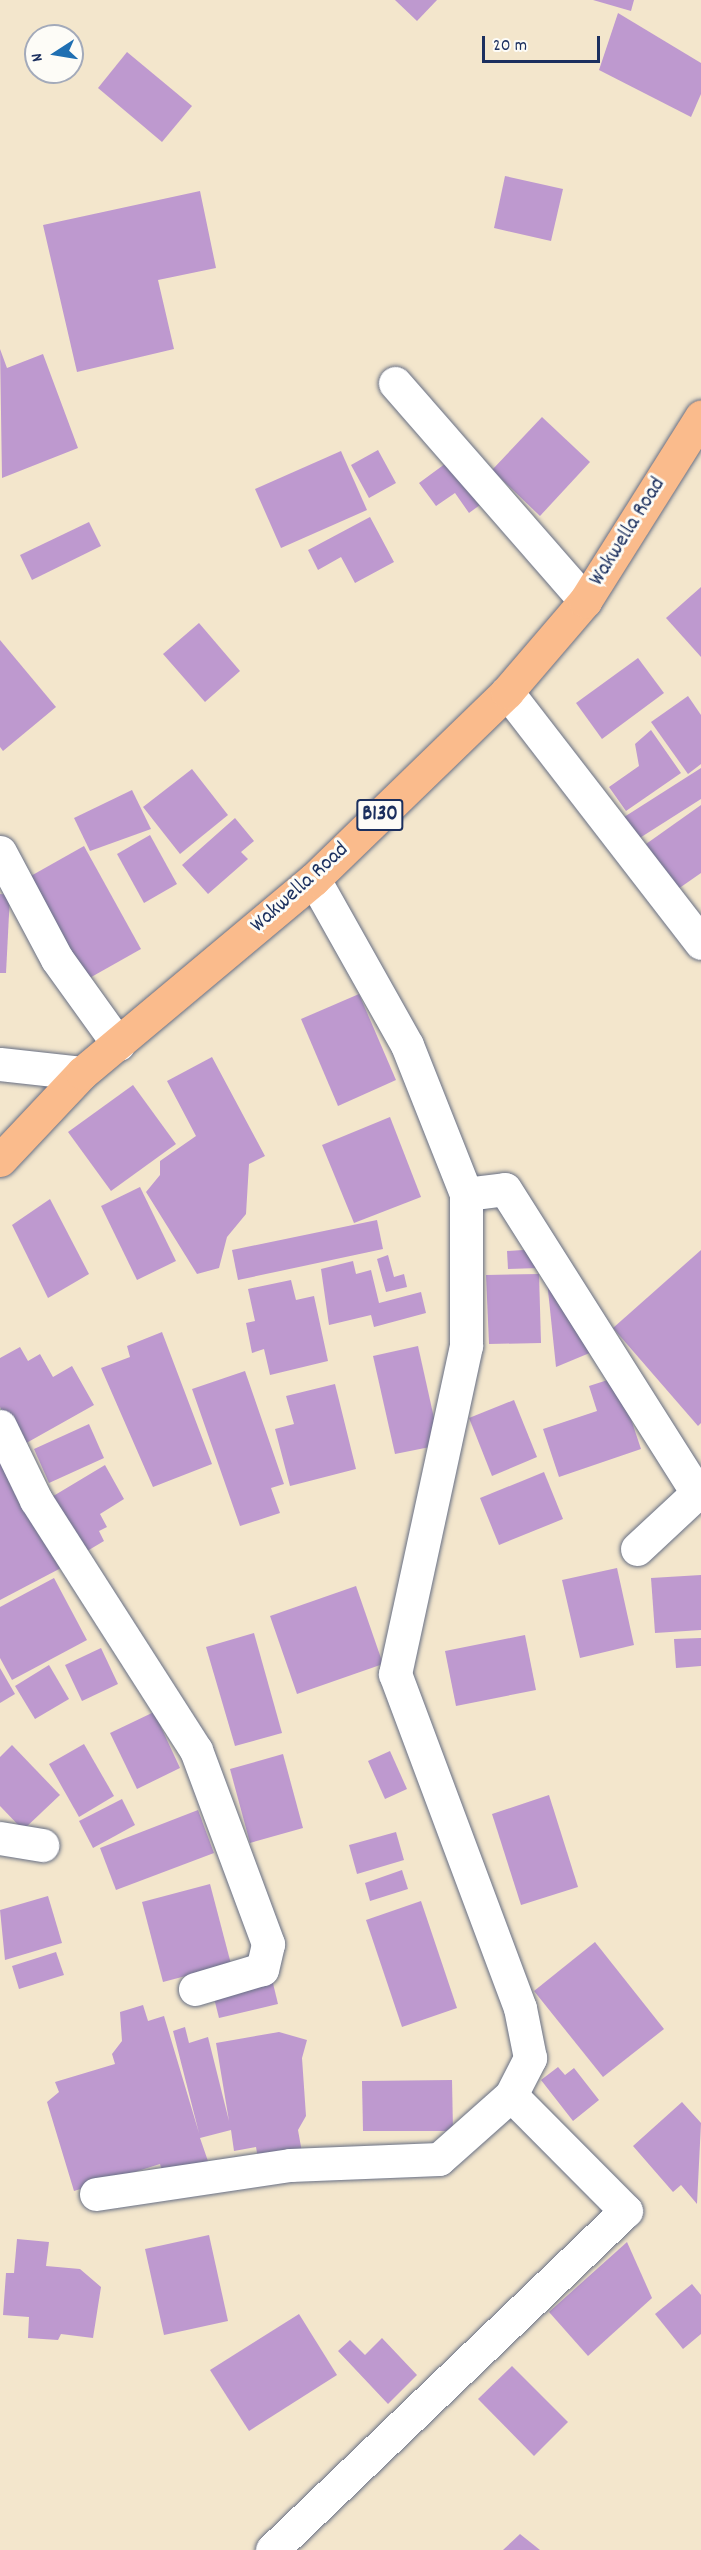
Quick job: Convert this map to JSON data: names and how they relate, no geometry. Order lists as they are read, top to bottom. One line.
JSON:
{"streets":{"main road":["Wakwella Road","B130"]},"scale_bar":"20 m","north":"left"}
